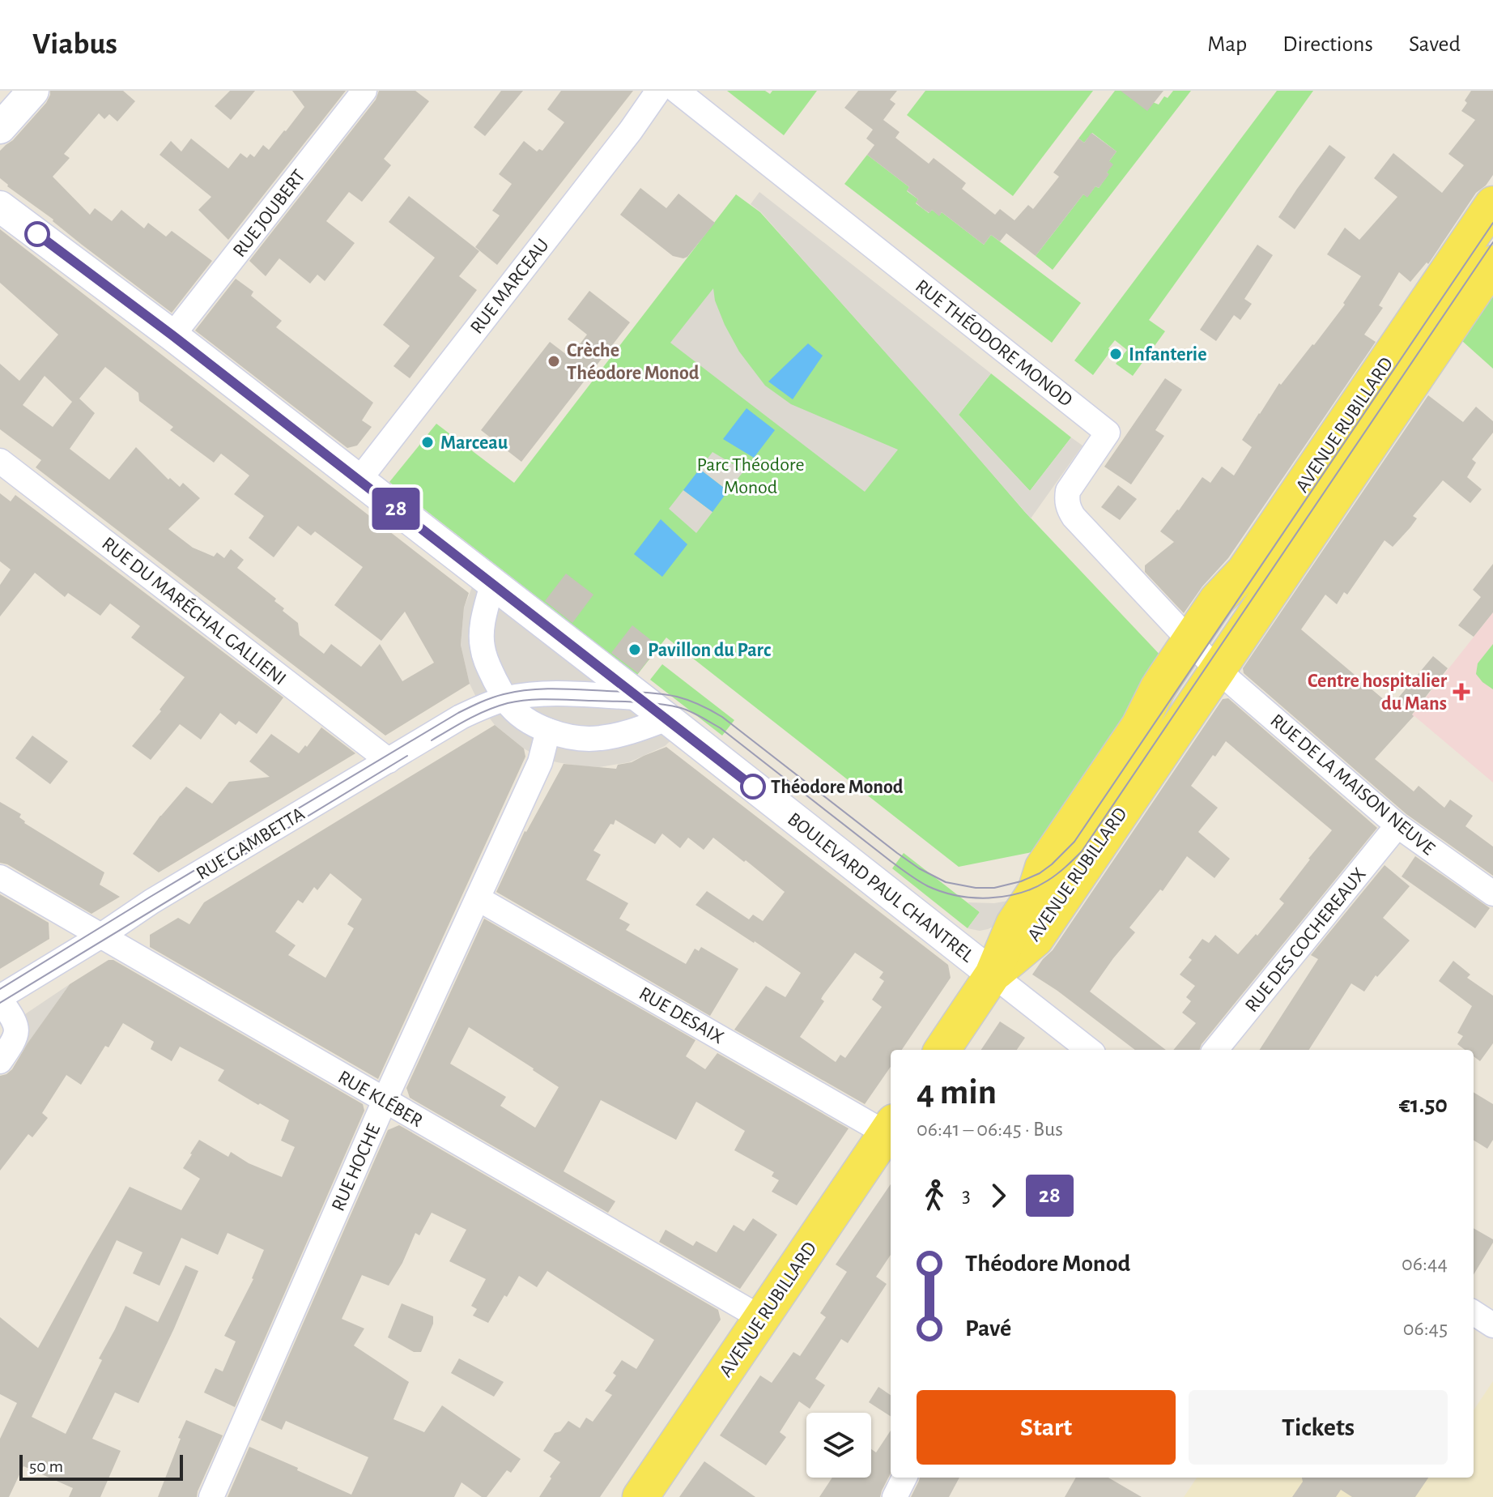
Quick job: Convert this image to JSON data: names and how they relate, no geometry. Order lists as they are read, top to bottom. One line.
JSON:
{"streets":{"main road":["AVENUE RUBILLARD"],"street":["RUE JOUBERT","RUE MARCEAU","RUE THÉODORE MONOD","RUE DU MARÉCHAL GALLIENI","RUE DE LA MAISON NEUVE","RUE GAMBETTA","BOULEVARD PAUL CHANTREL","RUE DES COCHEREAUX","RUE DESAIX","RUE KLÉBER","RUE HOCHE"]},"crossings":[["RUE JOUBERT","BOULEVARD PAUL CHANTREL"],["RUE MARCEAU","BOULEVARD PAUL CHANTREL"],["RUE THÉODORE MONOD","AVENUE RUBILLARD"],["AVENUE RUBILLARD","RUE DE LA MAISON NEUVE"],["AVENUE RUBILLARD","BOULEVARD PAUL CHANTREL"],["AVENUE RUBILLARD","RUE DESAIX"],["AVENUE RUBILLARD","RUE KLÉBER"],["RUE DU MARÉCHAL GALLIENI","RUE GAMBETTA"],["RUE DE LA MAISON NEUVE","RUE DES COCHEREAUX"],["RUE GAMBETTA","BOULEVARD PAUL CHANTREL"],["RUE GAMBETTA","RUE KLÉBER"],["RUE DESAIX","RUE HOCHE"],["RUE KLÉBER","RUE HOCHE"]],"parks":["Parc Théodore Monod"],"places":{"other":["Infanterie","Crèche Théodore Monod","Marceau","Pavillon du Parc","Théodore Monod"],"health":["Centre hospitalier du Mans"]},"lines":["bus line 28"],"scale_bar":"50 m","page":{"header":"Viabus","nav":["Map","Directions","Saved"],"on_map":"28","heading":["4 min","06:41 – 06:45 · Bus","€1.50"],"legs":["3","28"],"list":[{"name":"Théodore Monod","value":"06:44"},{"name":"Pavé","value":"06:45"}],"buttons":["Start","Tickets"],"scale":"50 m"}}
